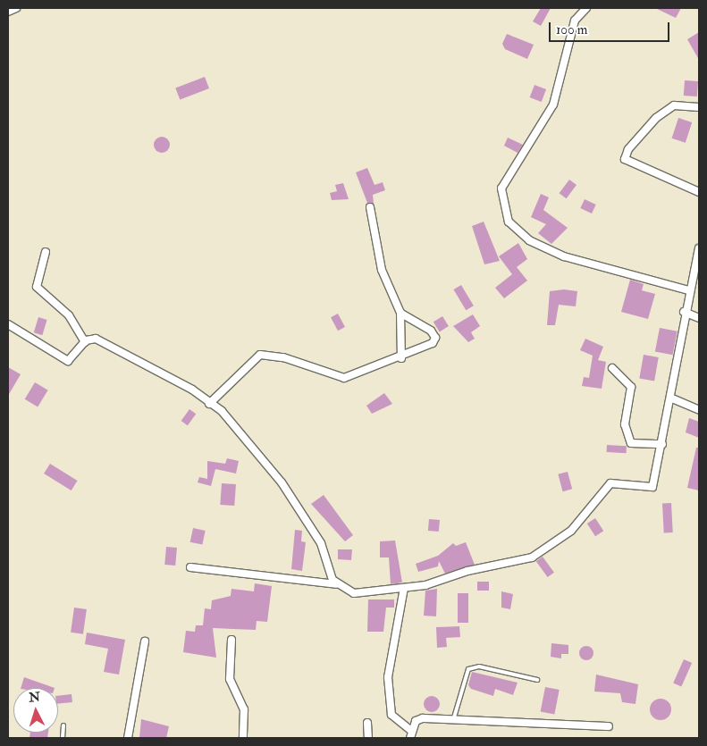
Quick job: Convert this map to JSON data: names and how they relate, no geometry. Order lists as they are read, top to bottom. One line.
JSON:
{"scale_bar":"100 m","north":"top"}
